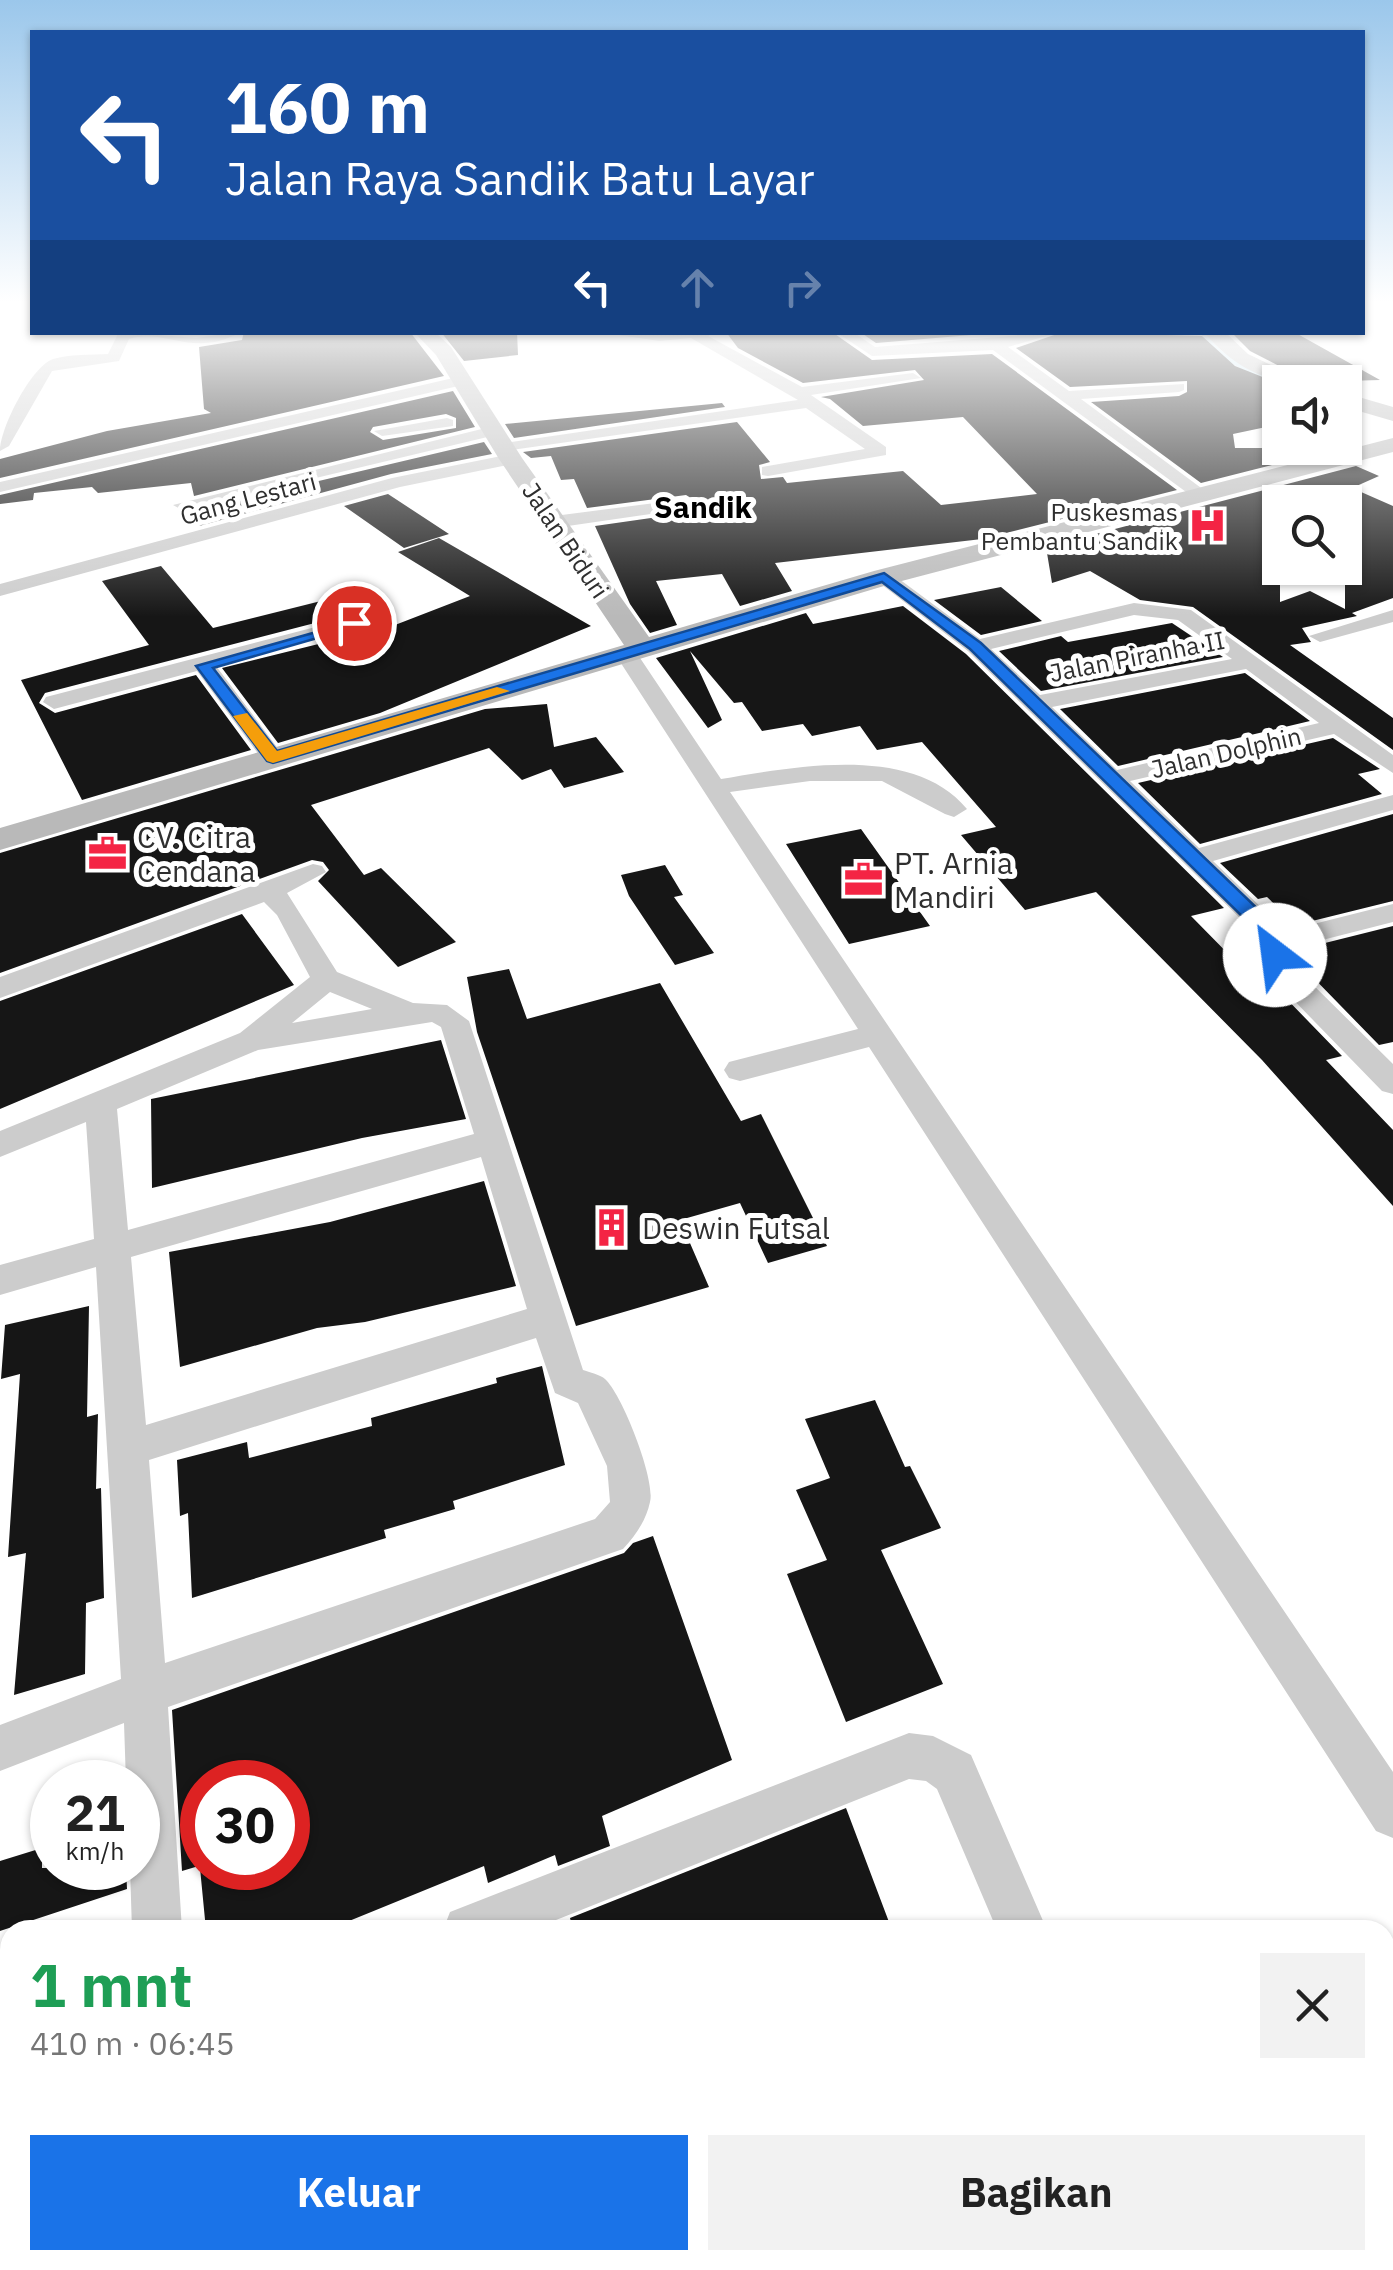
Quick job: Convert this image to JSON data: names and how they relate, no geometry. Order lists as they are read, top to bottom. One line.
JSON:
{"streets":{"main road":["Jalan Biduri"],"street":["Gang Lestari","Jalan Piranha II","Jalan Dolphin"]},"crossings":[["Gang Lestari","Jalan Biduri"]],"districts":["Sandik"],"places":{"hospital":["Puskesmas Pembantu Sandik"],"office":["CV. Citra Cendana","PT. Arnia Mandiri"],"building":["Deswin Futsal"]},"page":{"turn":["160 m","Jalan Raya Sandik Batu Layar"],"speed":"21 km/h","limit":"30","heading":["1 mnt","410 m · 06:45"],"buttons":["Keluar","Bagikan"]}}
